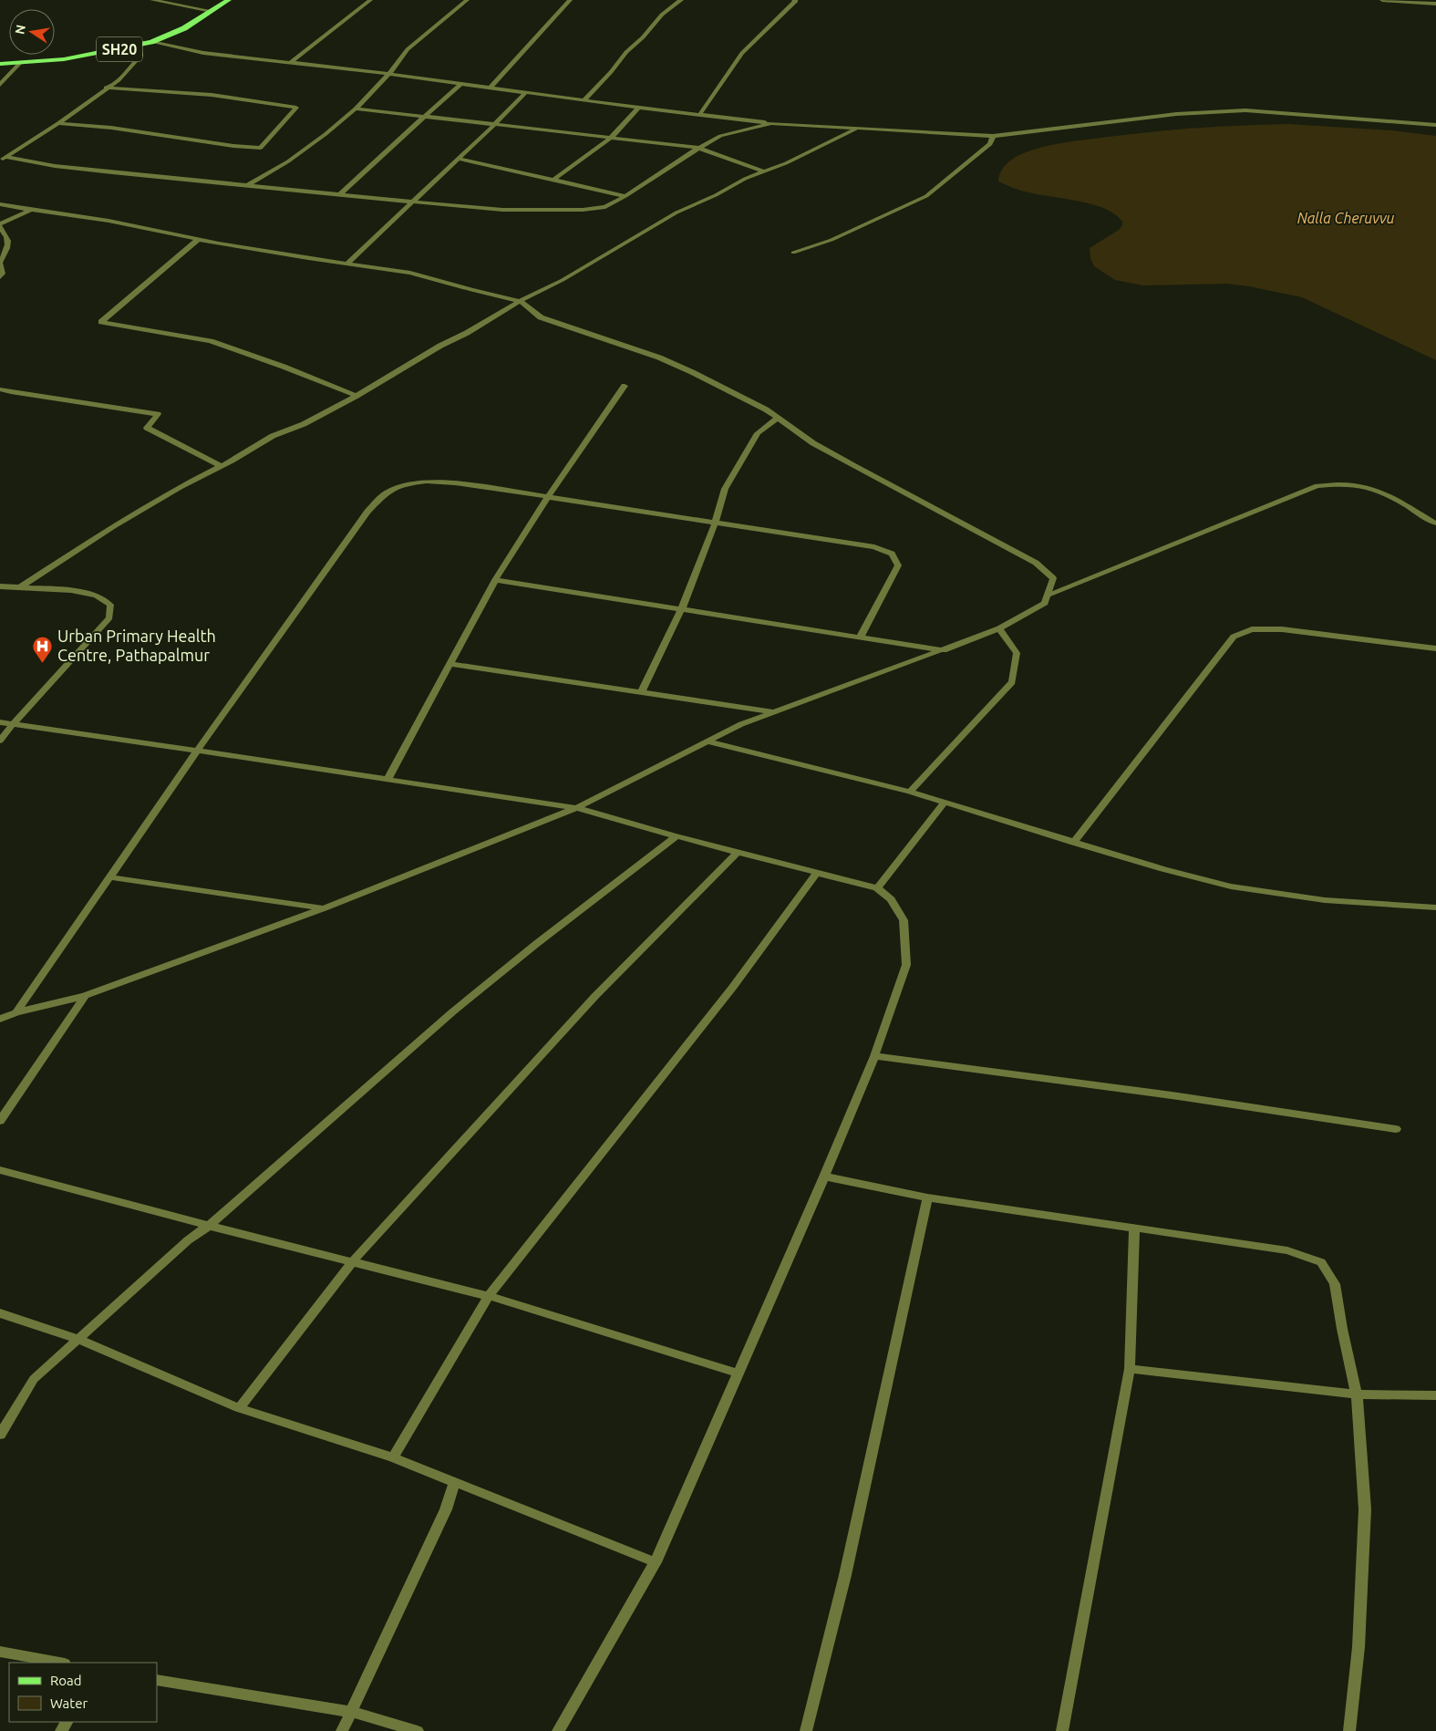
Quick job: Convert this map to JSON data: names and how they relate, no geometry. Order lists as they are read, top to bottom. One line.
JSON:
{"streets":{"main road":["SH20"]},"water":["Nalla Cheruvvu"],"places":{"hospital":["Urban Primary Health Centre, Pathapalmur"]},"legend":["Road","Water"],"north":"left"}
